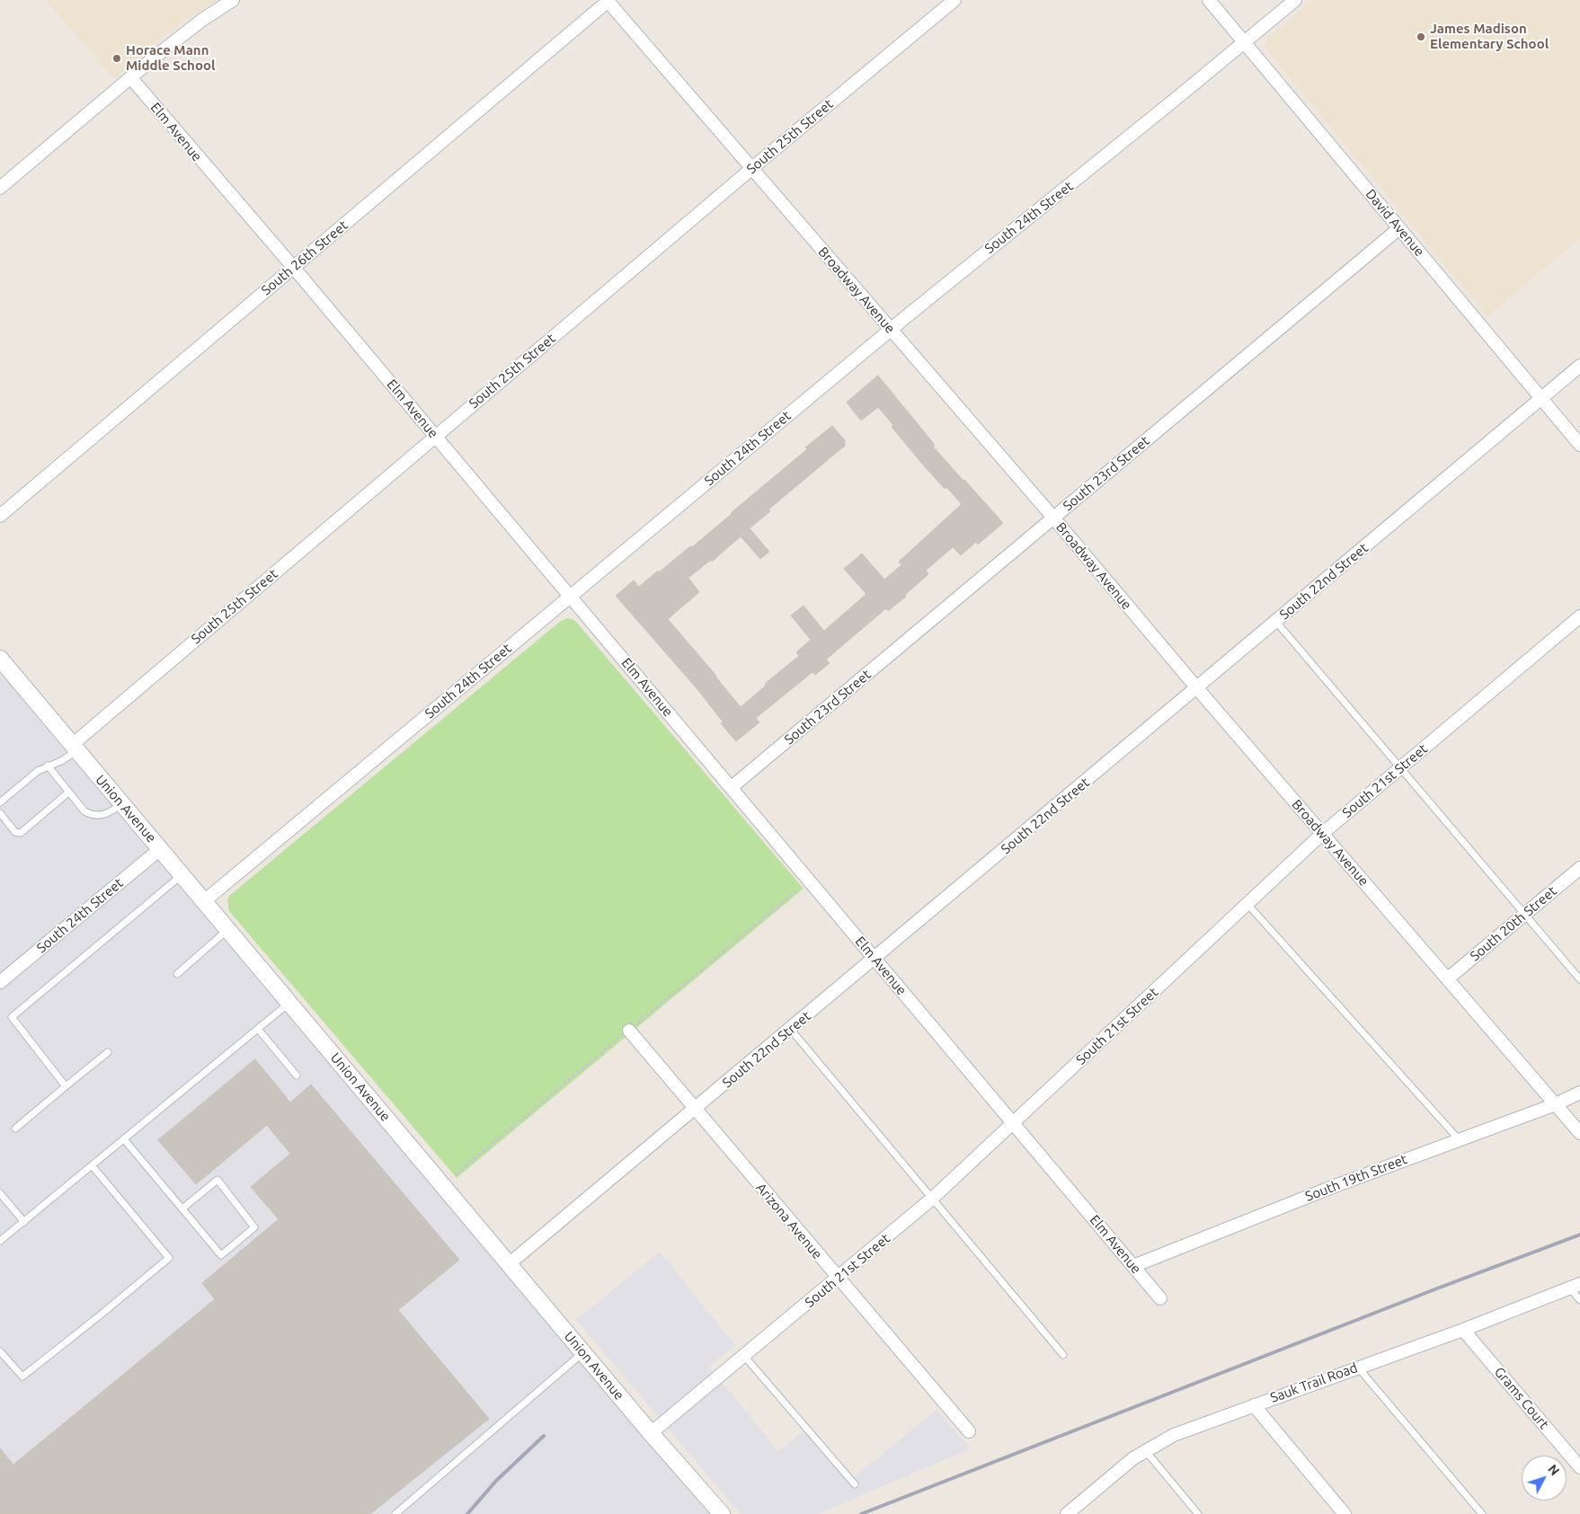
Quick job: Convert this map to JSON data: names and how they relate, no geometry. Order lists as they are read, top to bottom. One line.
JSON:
{"streets":{"street":["Elm Avenue","South 25th Street","South 24th Street","David Avenue","South 26th Street","Broadway Avenue","South 23rd Street","South 22nd Street","South 21st Street","Union Avenue","South 20th Street","South 19th Street","Arizona Avenue","Sauk Trail Road","Grams Court"]},"crossings":[["Elm Avenue","South 25th Street"],["Elm Avenue","South 24th Street"],["Elm Avenue","South 26th Street"],["Elm Avenue","South 23rd Street"],["Elm Avenue","South 22nd Street"],["Elm Avenue","South 21st Street"],["Elm Avenue","South 19th Street"],["South 25th Street","Broadway Avenue"],["South 25th Street","Union Avenue"],["South 24th Street","David Avenue"],["South 24th Street","Broadway Avenue"],["South 24th Street","Union Avenue"],["David Avenue","South 23rd Street"],["David Avenue","South 22nd Street"],["South 26th Street","Broadway Avenue"],["Broadway Avenue","South 23rd Street"],["Broadway Avenue","South 22nd Street"],["Broadway Avenue","South 21st Street"],["Broadway Avenue","South 20th Street"],["Broadway Avenue","South 19th Street"],["South 22nd Street","Union Avenue"],["South 22nd Street","Arizona Avenue"],["South 21st Street","Union Avenue"],["South 21st Street","Arizona Avenue"],["Sauk Trail Road","Grams Court"]],"places":["James Madison Elementary School","Horace Mann Middle School"],"north":"top right"}
